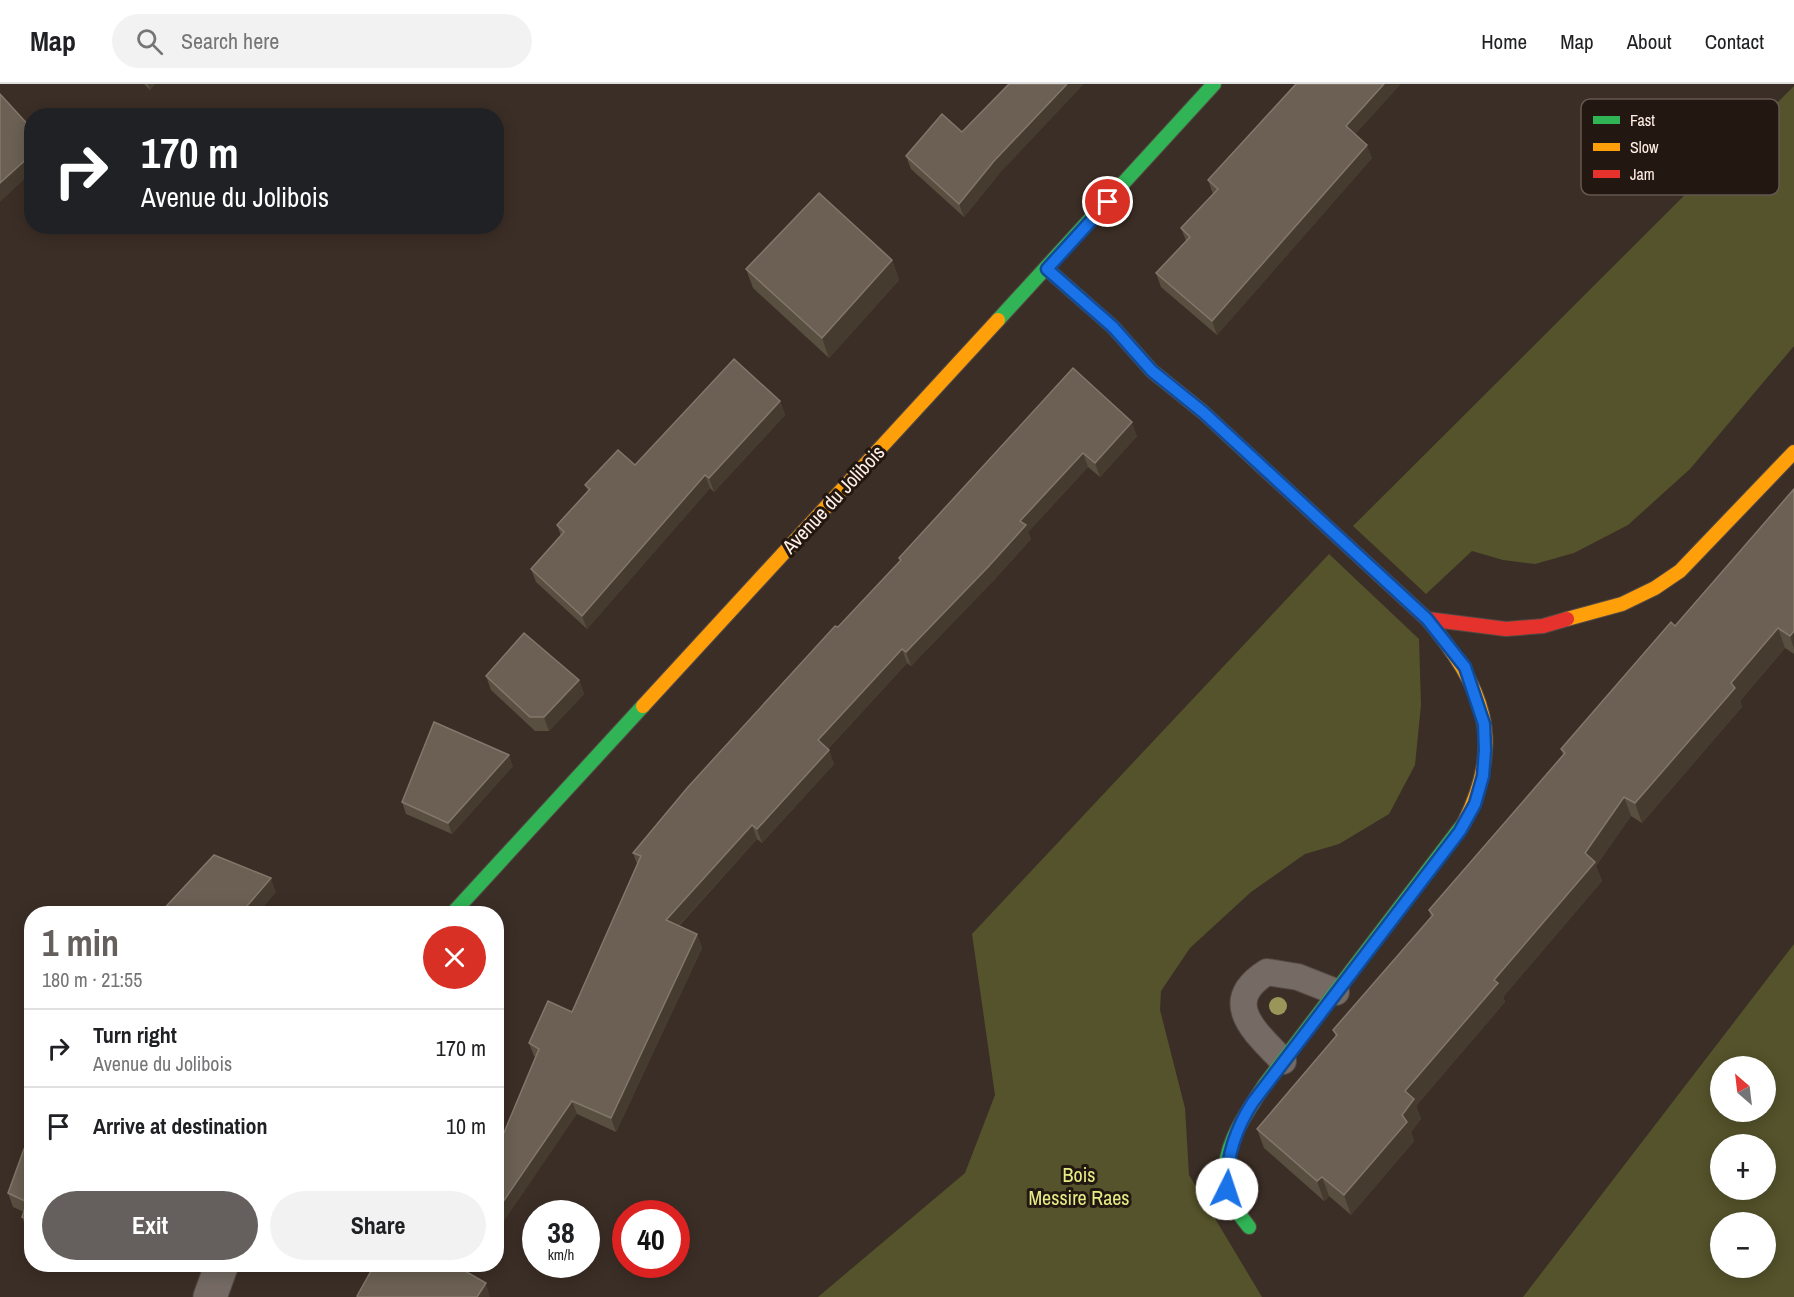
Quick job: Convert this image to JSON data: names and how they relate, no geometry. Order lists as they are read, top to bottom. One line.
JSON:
{"streets":{"street":["Avenue du Jolibois"]},"parks":["Bois Messire Raes"],"legend":["Fast","Slow","Jam"],"north":"top left","page":{"header":"Map","search":"Search here","nav":["Home","Map","About","Contact"],"turn":["170 m","Avenue du Jolibois"],"heading":["1 min","180 m · 21:55"],"list":[{"name":"Turn right","note":"Avenue du Jolibois","value":"170 m"},{"name":"Arrive at destination","value":"10 m"}],"map_buttons":["+","−"],"buttons":["Exit","Share"],"speed":"38 km/h","limit":"40"}}
